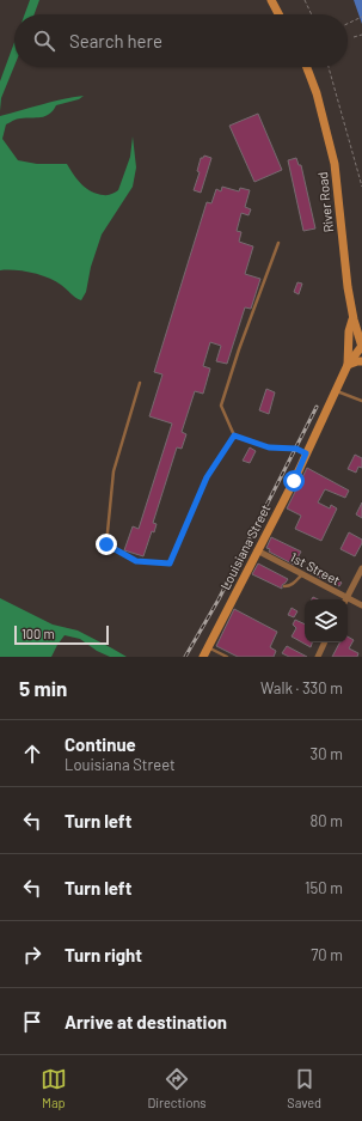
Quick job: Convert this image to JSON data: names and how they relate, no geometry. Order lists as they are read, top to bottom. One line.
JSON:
{"streets":{"main road":["River Road","Louisiana Street"],"street":["1st Street"]},"crossings":[["River Road","Louisiana Street"],["Louisiana Street","1st Street"]],"scale_bar":"100 m","page":{"search":"Search here","scale":"100 m","heading":["5 min","Walk · 330 m"],"list":[["Continue","Louisiana Street","30 m"],["Turn left","80 m"],["Turn left","150 m"],["Turn right","70 m"],"Arrive at destination"],"nav":["Map","Directions","Saved"]}}
